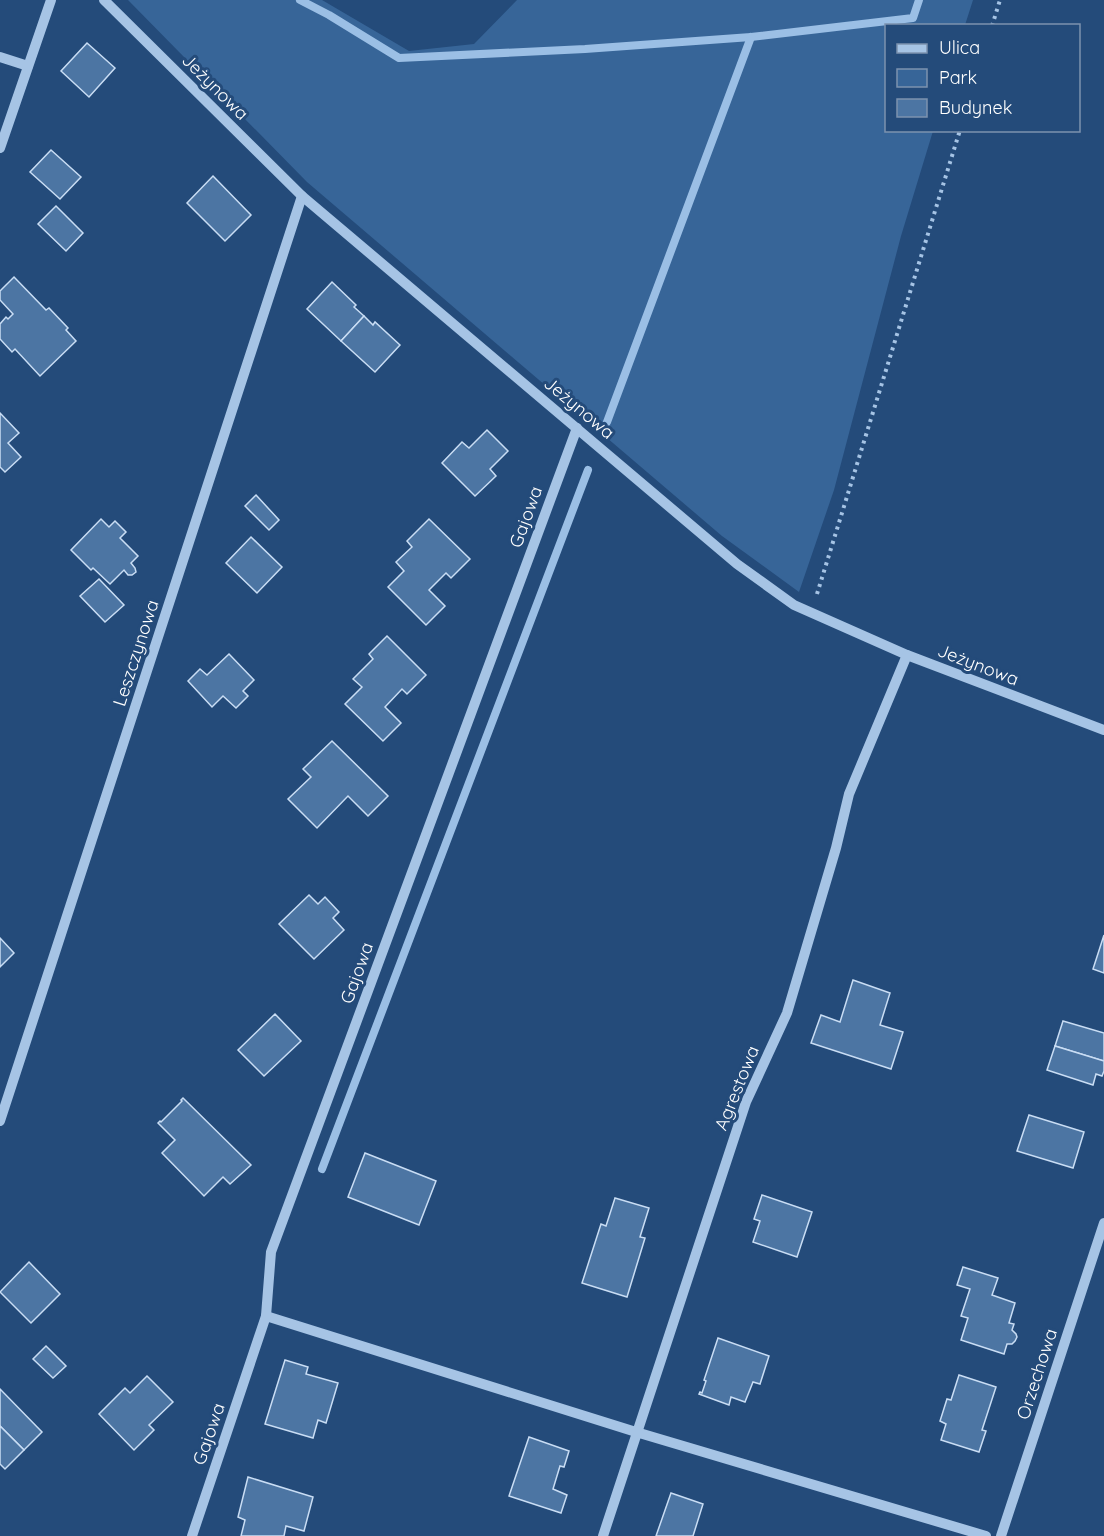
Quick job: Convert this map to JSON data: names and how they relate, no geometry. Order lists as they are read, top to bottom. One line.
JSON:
{"streets":{"street":["Jeżynowa","Gajowa","Leszczynowa","Agrestowa","Orzechowa"]},"crossings":[["Jeżynowa","Gajowa"],["Jeżynowa","Leszczynowa"],["Jeżynowa","Agrestowa"]],"legend":["Ulica","Park","Budynek"]}
